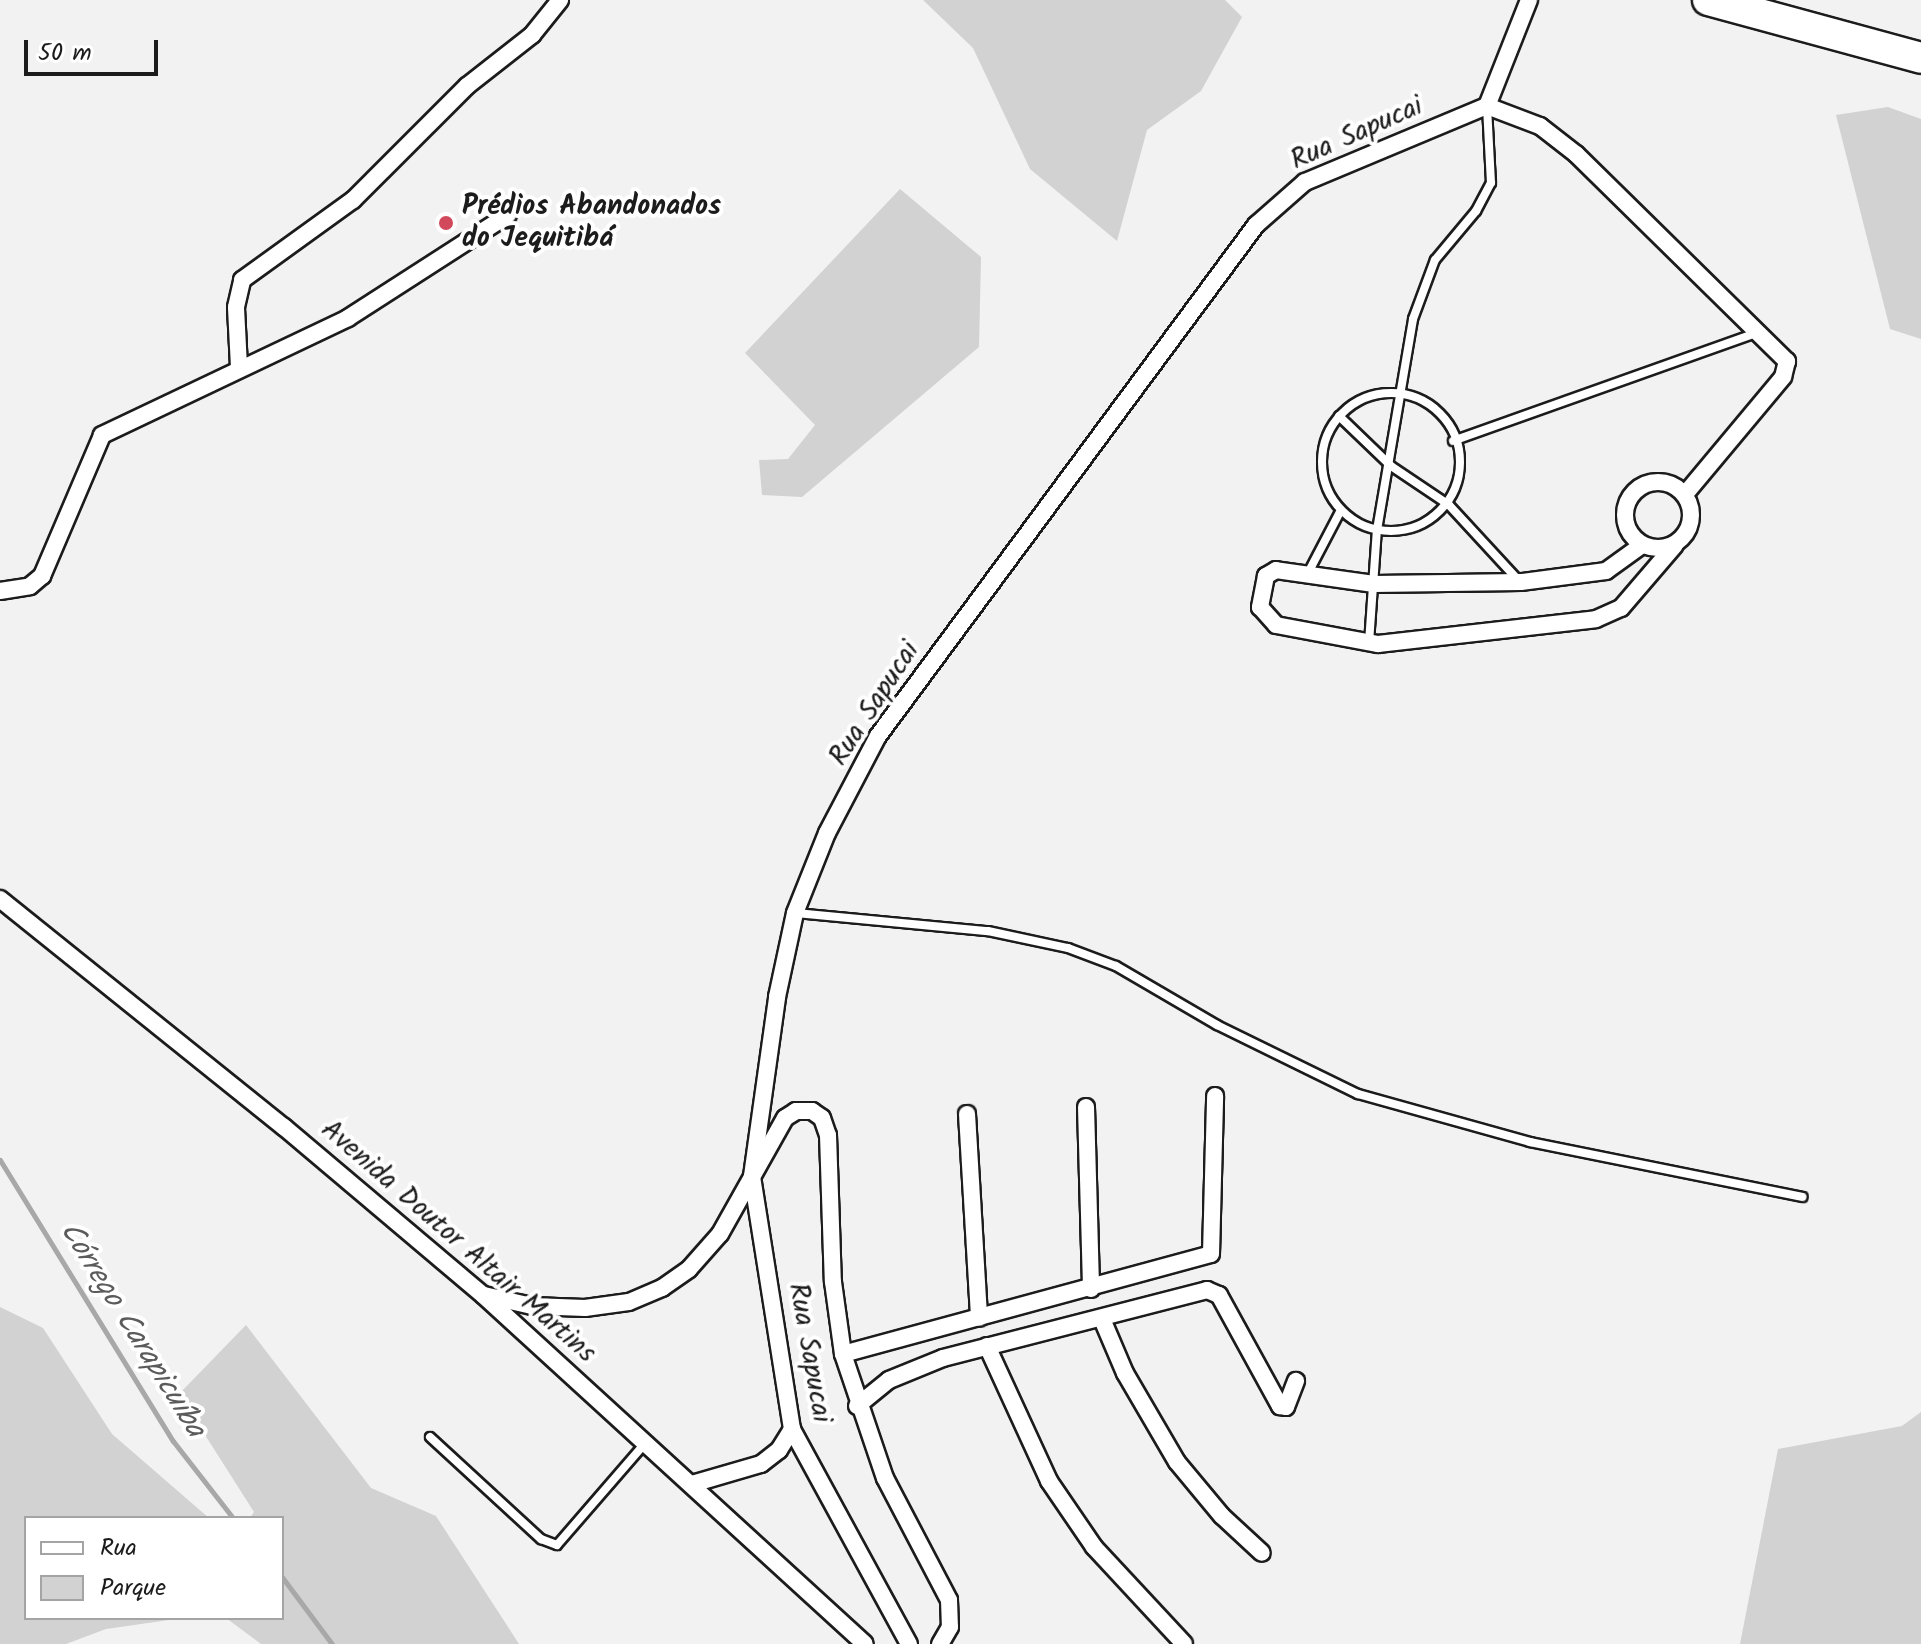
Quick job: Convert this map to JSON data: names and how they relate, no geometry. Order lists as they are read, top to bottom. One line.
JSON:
{"streets":{"street":["Rua Sapucai","Avenida Doutor Altair Martins"]},"water":["Córrego Carapicuíba"],"places":["Prédios Abandonados do Jequitibá"],"legend":["Rua","Parque"],"scale_bar":"50 m"}
